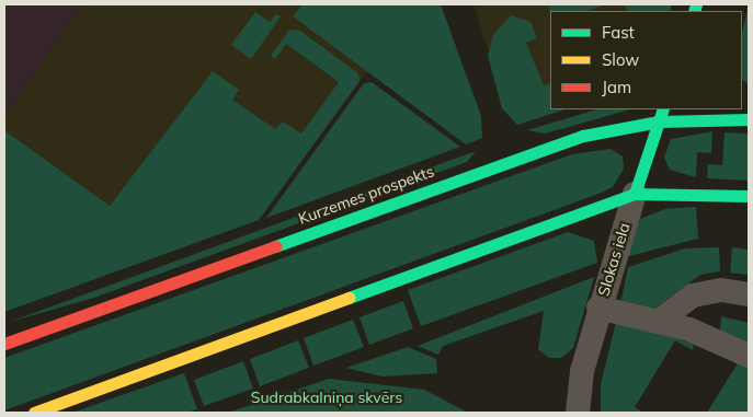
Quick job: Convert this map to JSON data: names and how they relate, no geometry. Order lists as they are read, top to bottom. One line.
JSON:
{"streets":{"main road":["Kurzemes prospekts","Slokas iela"]},"crossings":[["Kurzemes prospekts","Slokas iela"]],"parks":["Sudrabkalniņa skvērs"],"legend":["Fast","Slow","Jam"]}
